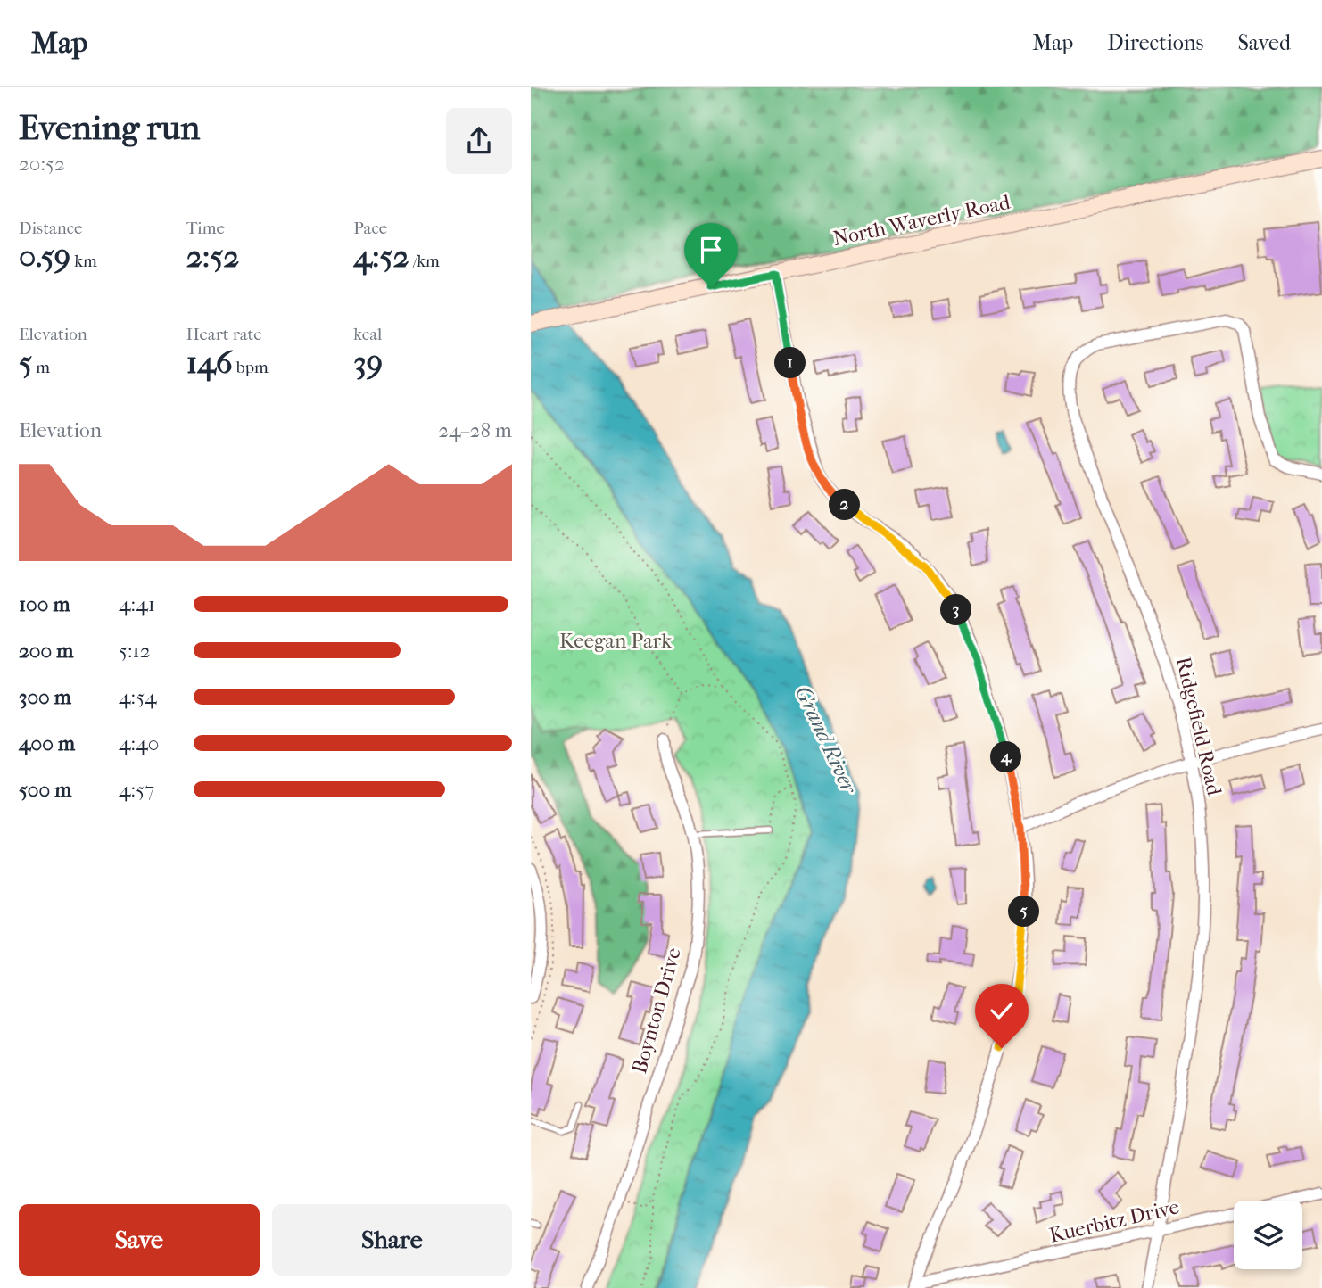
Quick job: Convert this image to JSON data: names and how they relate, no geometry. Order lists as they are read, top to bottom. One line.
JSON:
{"streets":{"main road":["North Waverly Road"],"street":["Ridgefield Road","Boynton Drive","Kuerbitz Drive"]},"crossings":[["Ridgefield Road","Kuerbitz Drive"]],"water":["Grand River"],"parks":["Keegan Park"],"page":{"header":"Map","nav":["Map","Directions","Saved"],"heading":["Evening run","20:52"],"stats":[["Distance","0.59 km"],["Time","2:52"],["Pace","4:52 /km"],["Elevation","5 m"],["Heart rate","146 bpm"],["kcal","39"]],"pins":["1","2","3","4","5"],"chart":["Elevation","24–28 m"],"list":[{"name":"100 m","note":"4:41"},{"name":"200 m","note":"5:12"},{"name":"300 m","note":"4:54"},{"name":"400 m","note":"4:40"},{"name":"500 m","note":"4:57"}],"buttons":["Save","Share"]}}
